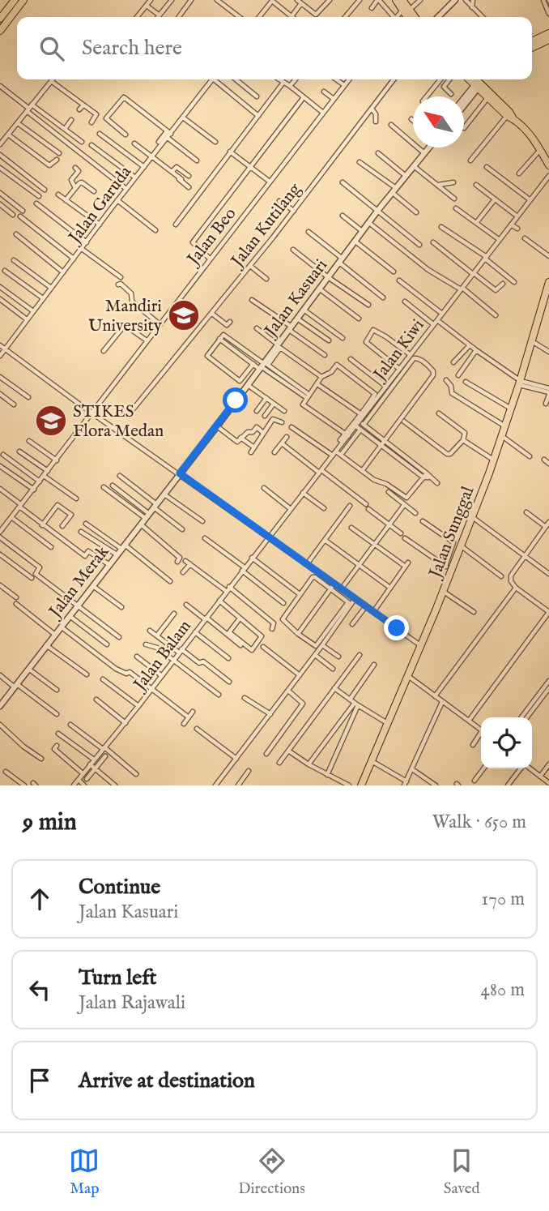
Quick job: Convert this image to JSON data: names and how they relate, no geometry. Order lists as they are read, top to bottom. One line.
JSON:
{"streets":{"main road":["Jalan Sunggal"],"street":["Jalan Garuda","Jalan Kutilang","Jalan Beo","Jalan Kasuari","Jalan Kiwi","Jalan Merak","Jalan Balam"]},"crossings":[["Jalan Kasuari","Jalan Merak"],["Jalan Kiwi","Jalan Balam"]],"places":{"school or university":["Mandiri University","STIKES Flora Medan"]},"north":"top left","page":{"search":"Search here","heading":["9 min","Walk · 650 m"],"list":[["Continue","Jalan Kasuari","170 m"],["Turn left","Jalan Rajawali","480 m"],"Arrive at destination"],"nav":["Map","Directions","Saved"]}}
